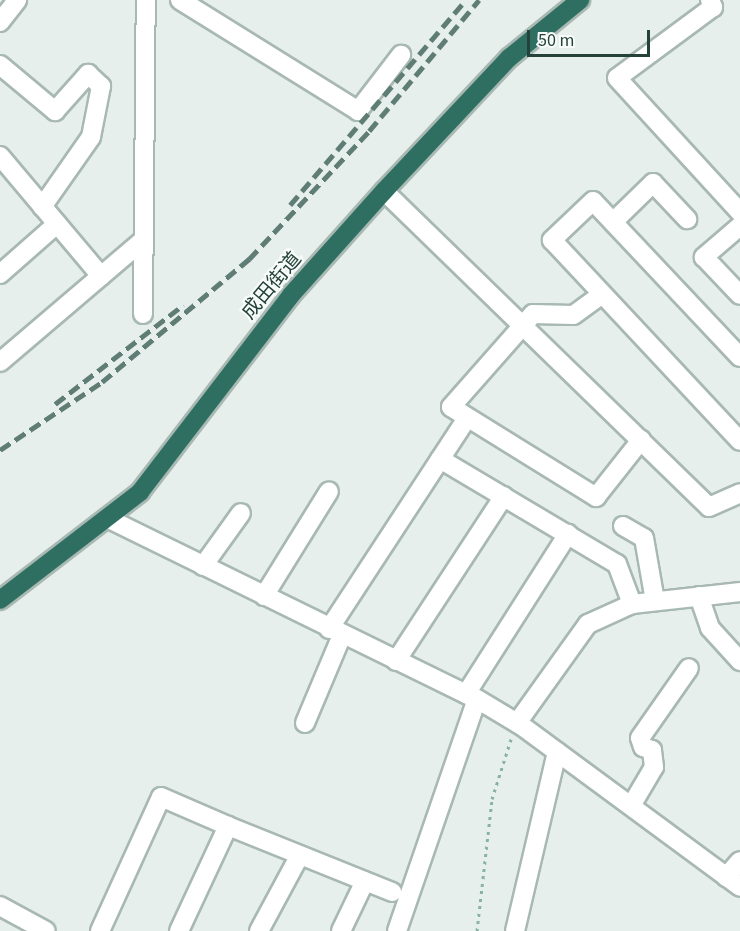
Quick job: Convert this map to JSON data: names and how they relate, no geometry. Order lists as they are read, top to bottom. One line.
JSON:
{"streets":{"highway":["成田街道"]},"scale_bar":"50 m"}
